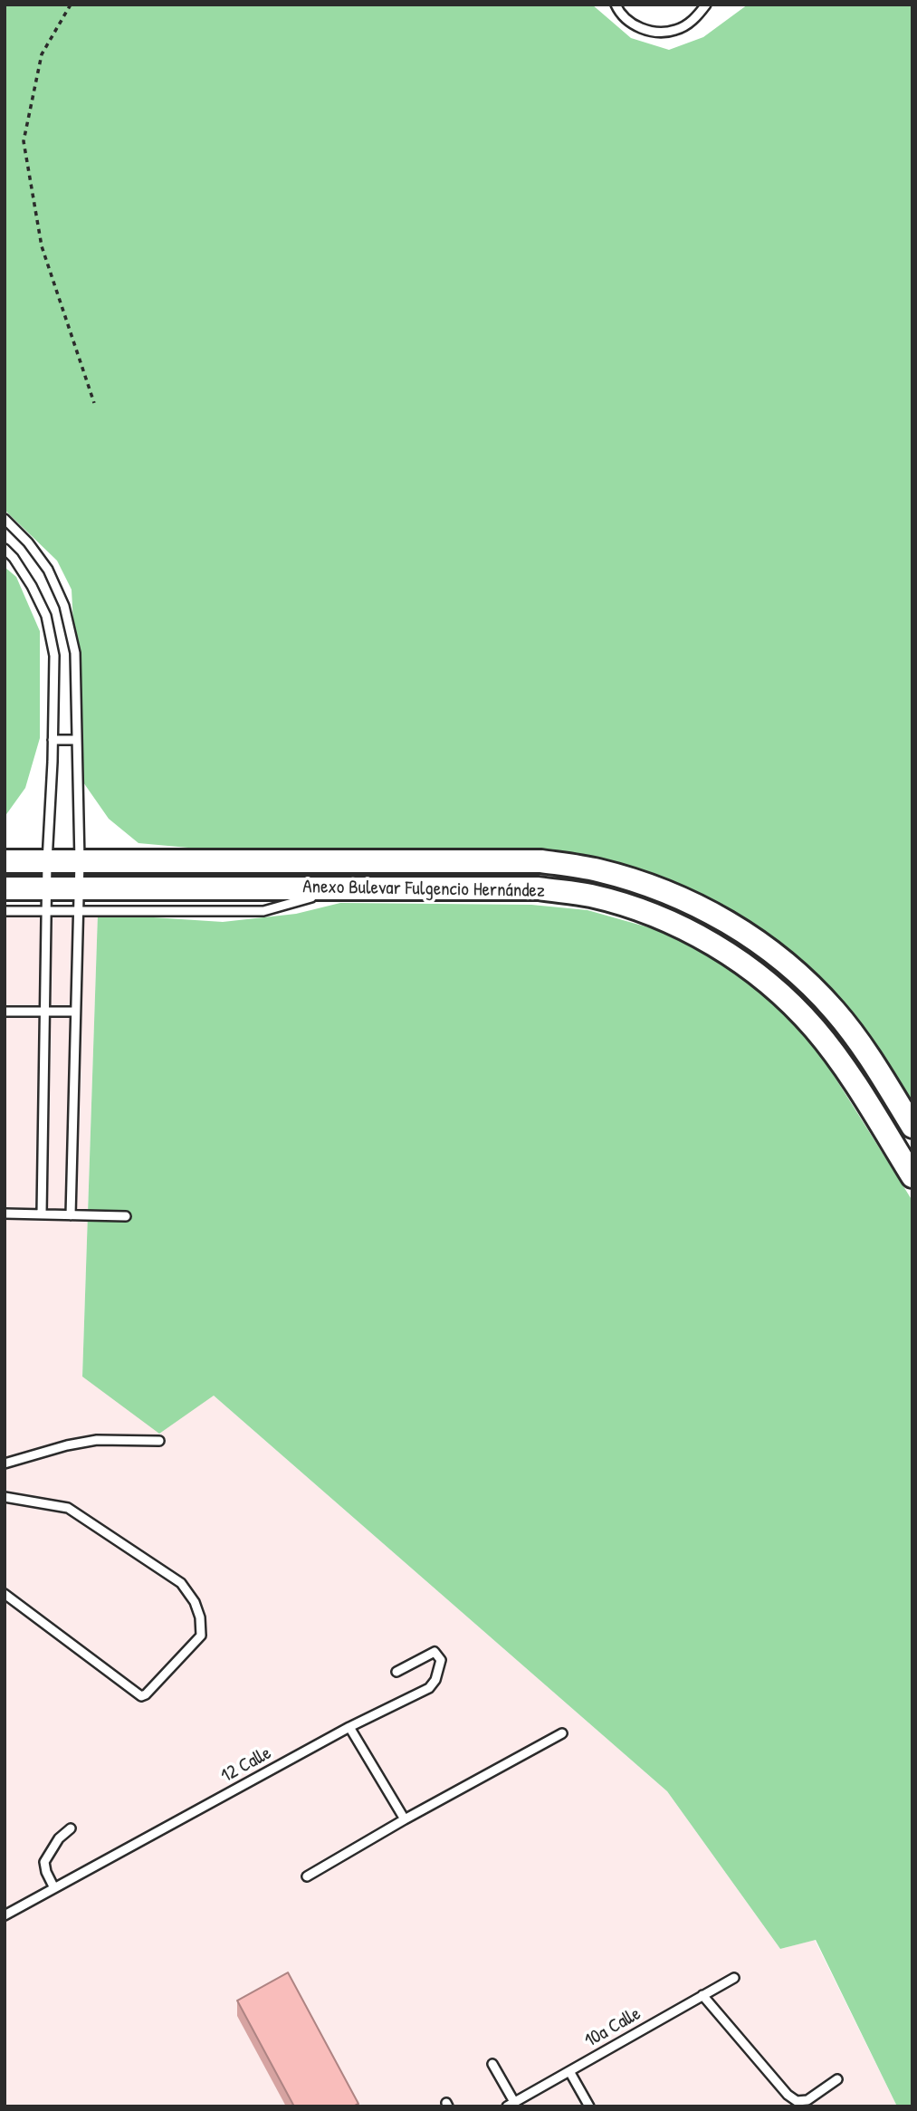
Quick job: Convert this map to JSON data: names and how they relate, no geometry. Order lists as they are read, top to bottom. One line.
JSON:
{"streets":{"main road":["Anexo Bulevar Fulgencio Hernández"],"lane":["12 Calle","10a Calle"]}}
